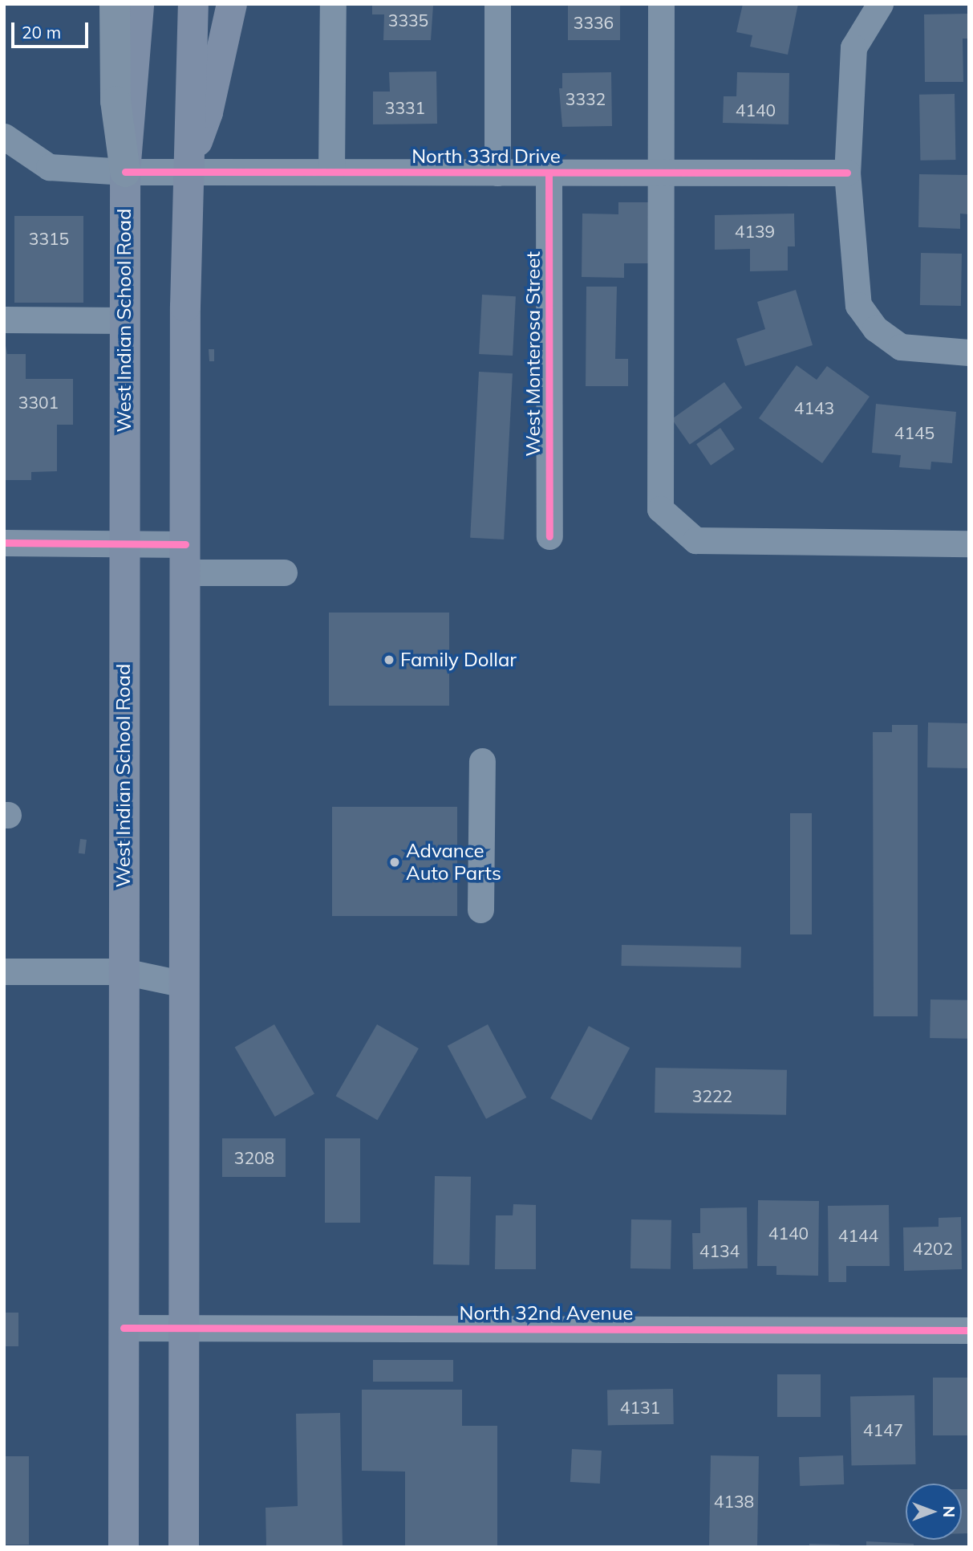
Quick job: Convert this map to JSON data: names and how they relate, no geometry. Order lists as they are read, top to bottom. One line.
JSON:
{"streets":{"main road":["West Indian School Road"],"street":["North 33rd Drive","West Monterosa Street","North 32nd Avenue"]},"crossings":[["North 33rd Drive","West Indian School Road"],["North 33rd Drive","West Monterosa Street"],["West Indian School Road","North 32nd Avenue"]],"places":["Family Dollar","Advance Auto Parts"],"house_numbers":["3335","3336","3332","3331","4140","4139","3315","3301","4143","4145","3222","3208","4140","4144","4202","4134","4131","4147","4138"],"scale_bar":"20 m","north":"right"}
